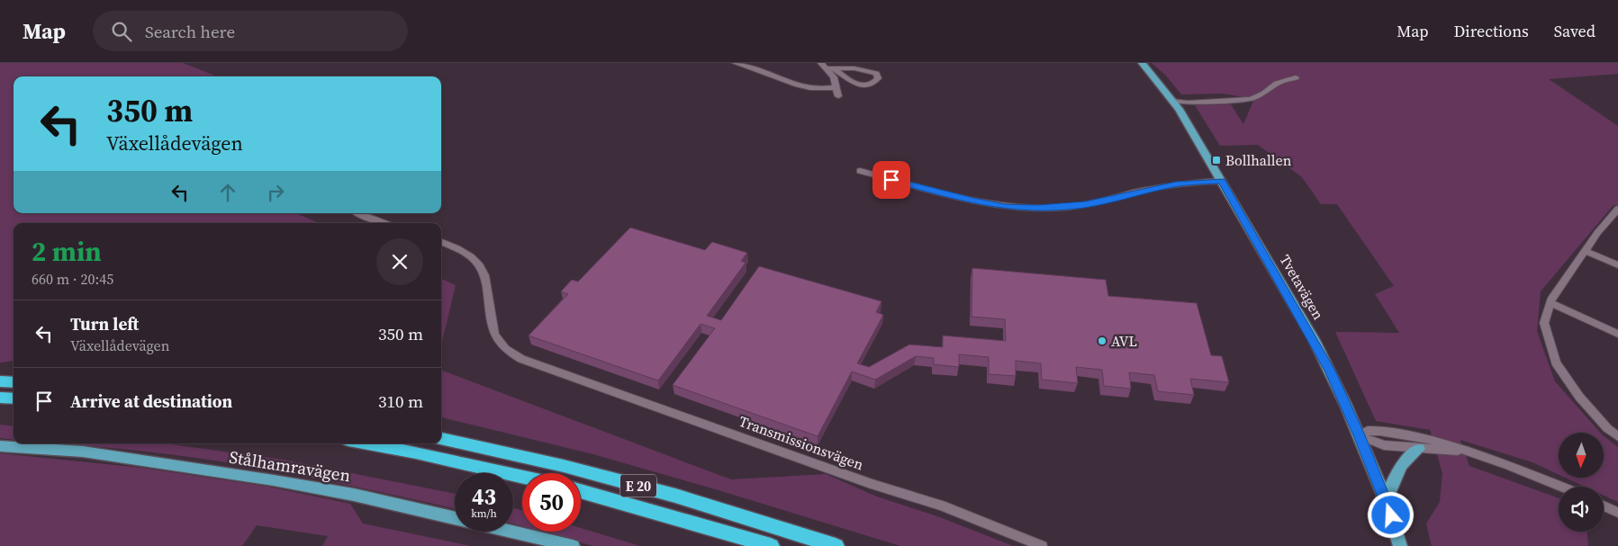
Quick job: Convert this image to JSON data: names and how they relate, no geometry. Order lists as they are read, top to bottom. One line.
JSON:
{"streets":{"highway":["E 20"],"main road":["Tvetavägen","Stålhamravägen"],"street":["Transmissionsvägen"]},"places":{"transit":["Bollhallen"],"other":["AVL"]},"north":"bottom","page":{"header":"Map","search":"Search here","nav":["Map","Directions","Saved"],"turn":["350 m","Växellådevägen"],"heading":["2 min","660 m · 20:45"],"list":[{"name":"Turn left","note":"Växellådevägen","value":"350 m"},{"name":"Arrive at destination","value":"310 m"}],"speed":"43 km/h","limit":"50"}}
